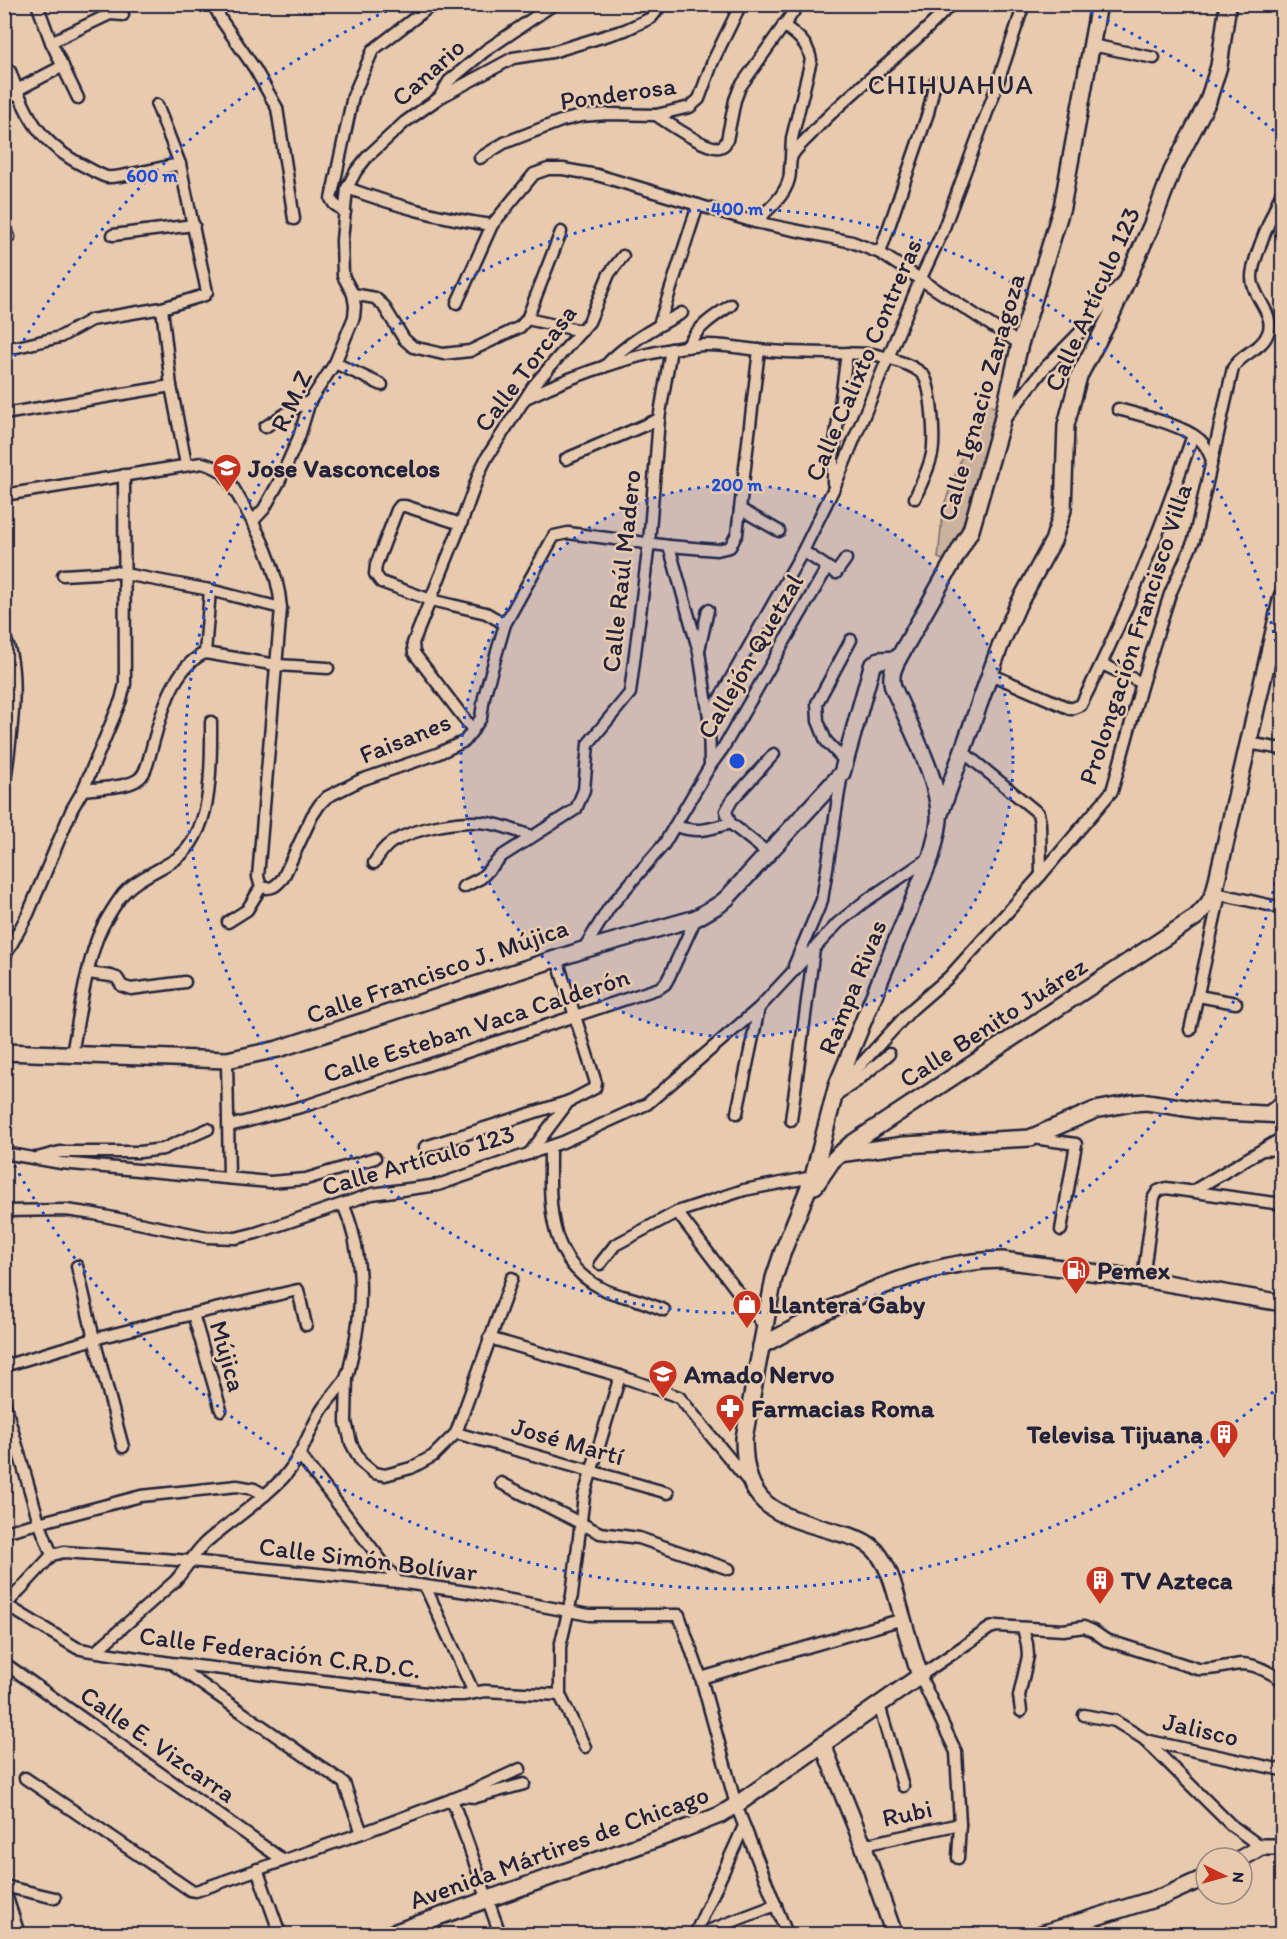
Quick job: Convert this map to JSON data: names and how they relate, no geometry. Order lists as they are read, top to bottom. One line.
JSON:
{"streets":{"street":["Canario","Ponderosa","Calle Artículo 123","Calle Calixto Contreras","Calle Torcasa","Calle Ignacio Zaragoza","R.M.Z","Calle Raúl Madero","Prolongación Francisco Villa","Callejón Quetzal","Faisanes","Calle Francisco J. Mújica","Rampa Rivas","Calle Benito Juárez","Calle Esteban Vaca Calderón","Mújica","José Martí","Calle Simón Bolívar","Calle Federación C.R.D.C.","Jalisco","Calle E. Vizcarra","Rubi","Avenida Mártires de Chicago"]},"crossings":[["Canario","R.M.Z"],["Calle Artículo 123","Calle Ignacio Zaragoza"],["Calle Artículo 123","Rampa Rivas"],["Calle Torcasa","Faisanes"],["Calle Ignacio Zaragoza","Rampa Rivas"],["Calle Raúl Madero","Faisanes"],["Prolongación Francisco Villa","Rampa Rivas"],["Callejón Quetzal","Calle Francisco J. Mújica"],["Rampa Rivas","Calle Benito Juárez"],["Calle Benito Juárez","Avenida Mártires de Chicago"]],"districts":["CHIHUAHUA"],"places":{"school or university":["Jose Vasconcelos","Amado Nervo"],"fuel station":["Pemex"],"shop":["Llantera Gaby"],"pharmacy":["Farmacias Roma"],"building":["Televisa Tijuana","TV Azteca"]},"north":"right","rings":["600 m","400 m","200 m"]}
